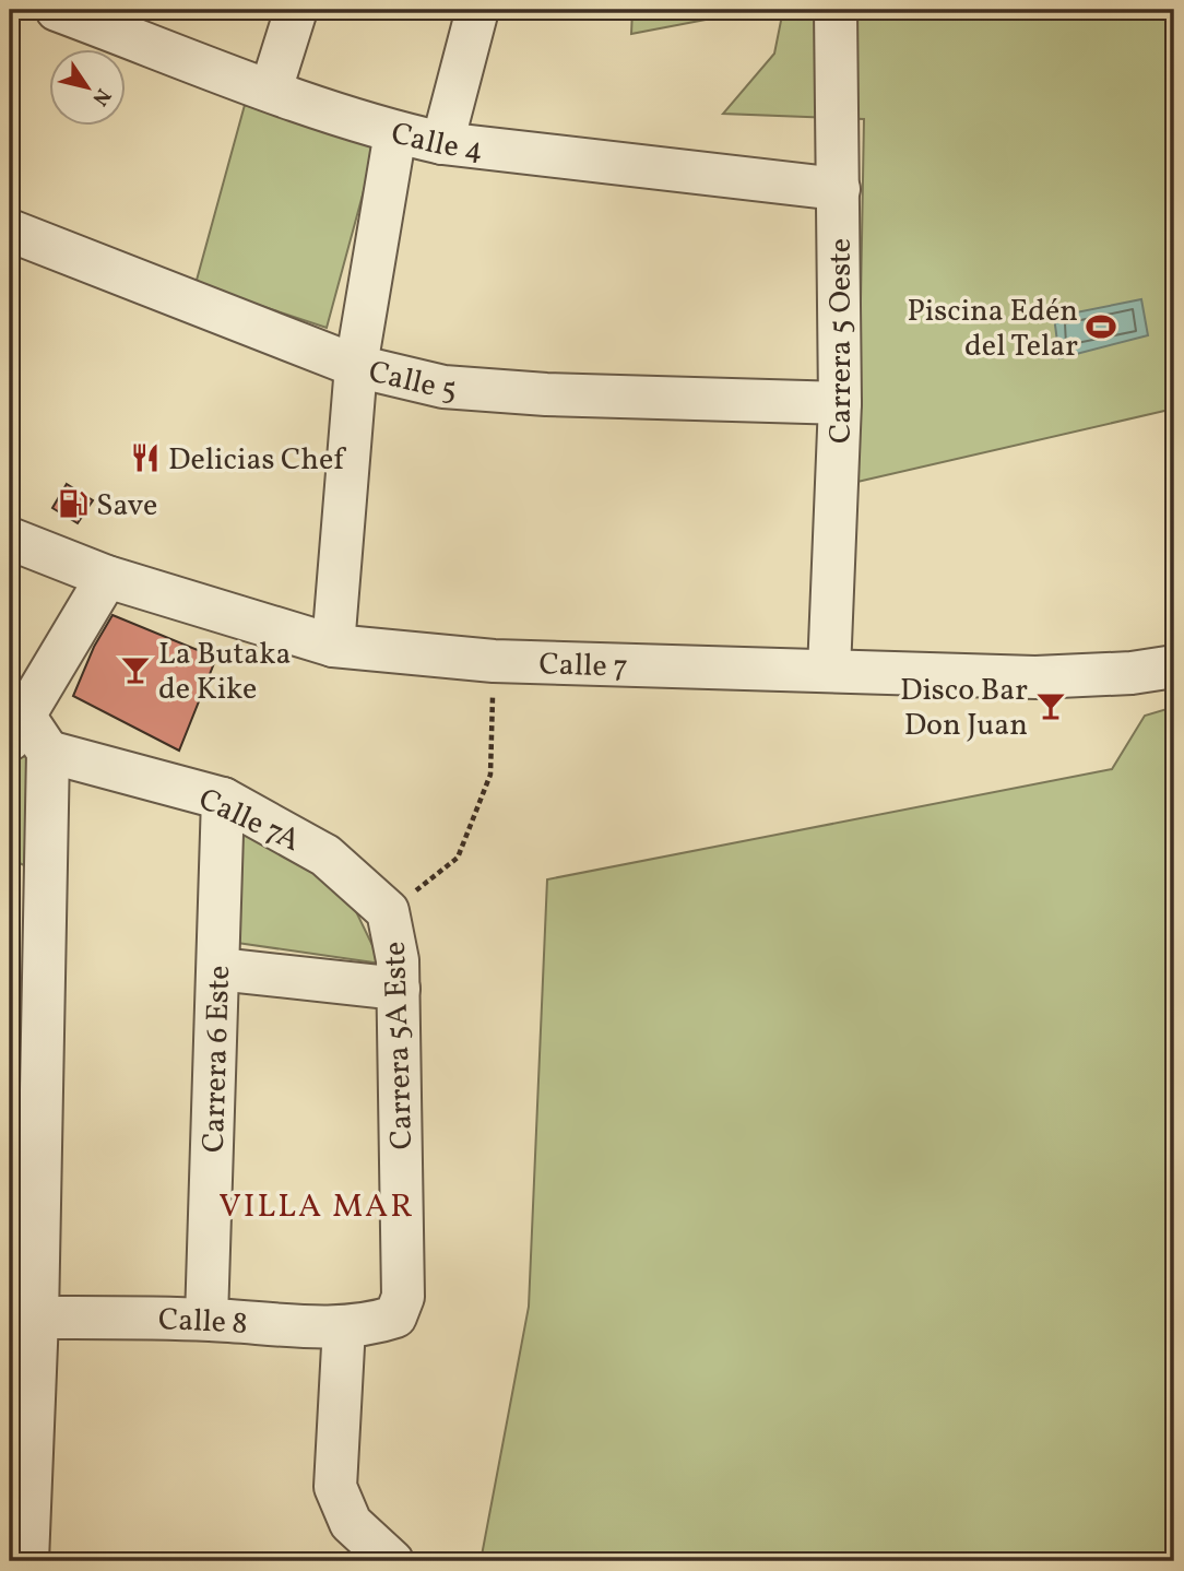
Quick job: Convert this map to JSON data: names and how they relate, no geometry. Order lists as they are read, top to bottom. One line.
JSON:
{"streets":{"street":["Calle 4","Carrera 5 Oeste","Calle 5","Calle 7","Calle 7A","Carrera 5A Este","Carrera 6 Este","Calle 8"]},"crossings":[["Calle 4","Carrera 5 Oeste"],["Carrera 5 Oeste","Calle 5"],["Carrera 5 Oeste","Calle 7"],["Calle 7A","Carrera 5A Este"],["Calle 7A","Carrera 6 Este"],["Carrera 5A Este","Calle 8"],["Carrera 6 Este","Calle 8"]],"districts":["VILLA MAR"],"places":{"sports":["Piscina Edén del Telar"],"restaurant":["Delicias Chef"],"fuel station":["Save"],"bar":["La Butaka de Kike","Disco Bar Don Juan"]},"north":"bottom right"}
